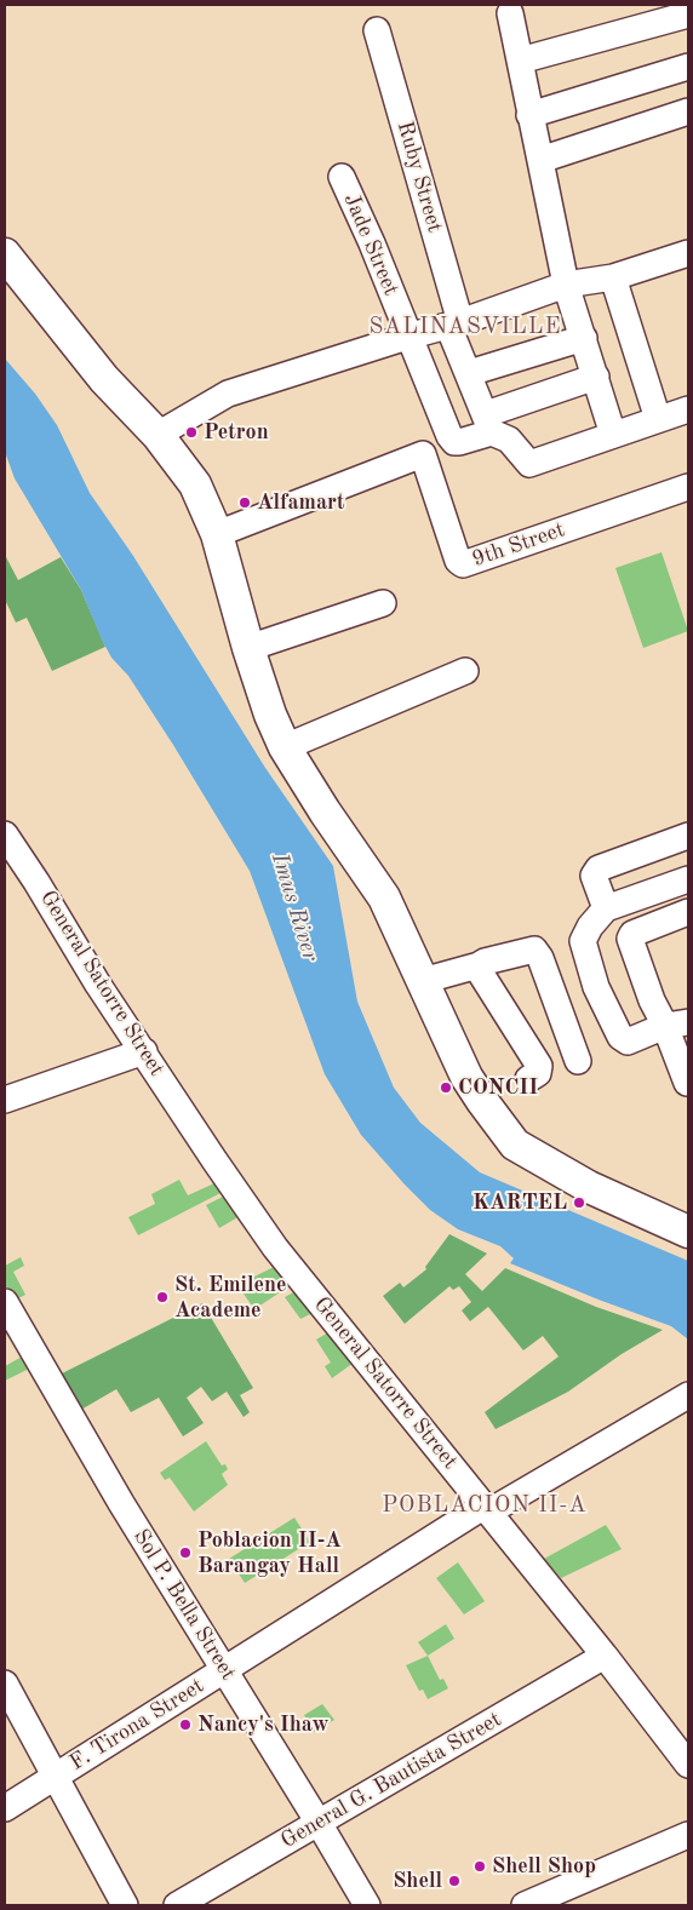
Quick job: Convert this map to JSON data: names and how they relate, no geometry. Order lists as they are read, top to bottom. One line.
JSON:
{"streets":{"street":["Ruby Street","Jade Street","9th Street","General Satorre Street","Sol P. Bella Street","F. Tirona Street","General G. Bautista Street"]},"crossings":[["Ruby Street","Jade Street"],["General Satorre Street","F. Tirona Street"],["General Satorre Street","General G. Bautista Street"],["Sol P. Bella Street","F. Tirona Street"],["Sol P. Bella Street","General G. Bautista Street"]],"districts":["SALINASVILLE","POBLACION II-A"],"water":["Imus River"],"places":["Petron","Alfamart","CONCII","KARTEL","St. Emilene Academe","Poblacion II-A Barangay Hall","Nancy's Ihaw","Shell Shop","Shell"]}
